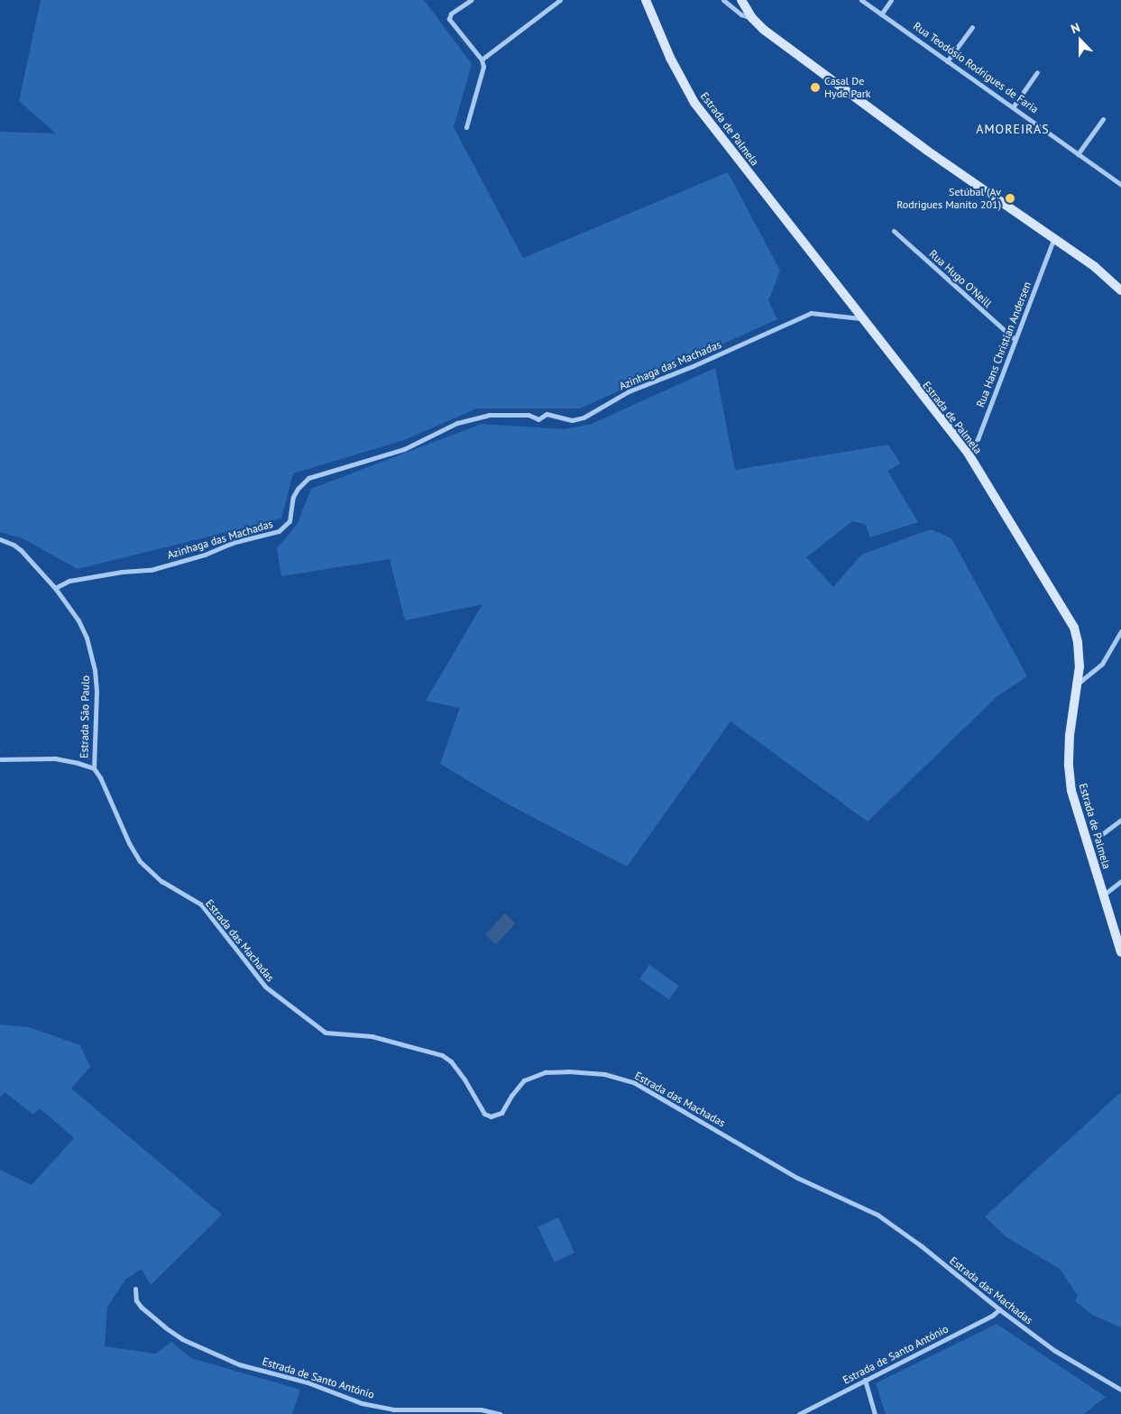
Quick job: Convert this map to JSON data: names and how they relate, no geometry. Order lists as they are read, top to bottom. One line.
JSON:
{"streets":{"street":["Rua Teodósio Rodrigues de Faria","Estrada de Palmela","Rua Hugo O'Neill","Rua Hans Christian Andersen","Azinhaga das Machadas","Estrada São Paulo","Estrada das Machadas","Estrada de Santo António"]},"crossings":[["Estrada de Palmela","Rua Hans Christian Andersen"],["Estrada de Palmela","Azinhaga das Machadas"],["Rua Hugo O'Neill","Rua Hans Christian Andersen"],["Azinhaga das Machadas","Estrada São Paulo"],["Estrada São Paulo","Estrada das Machadas"],["Estrada das Machadas","Estrada de Santo António"]],"districts":["AMOREIRAS"],"places":["Casal De Hyde Park","Setúbal (Av Rodrigues Manito 201)"],"north":"top"}
